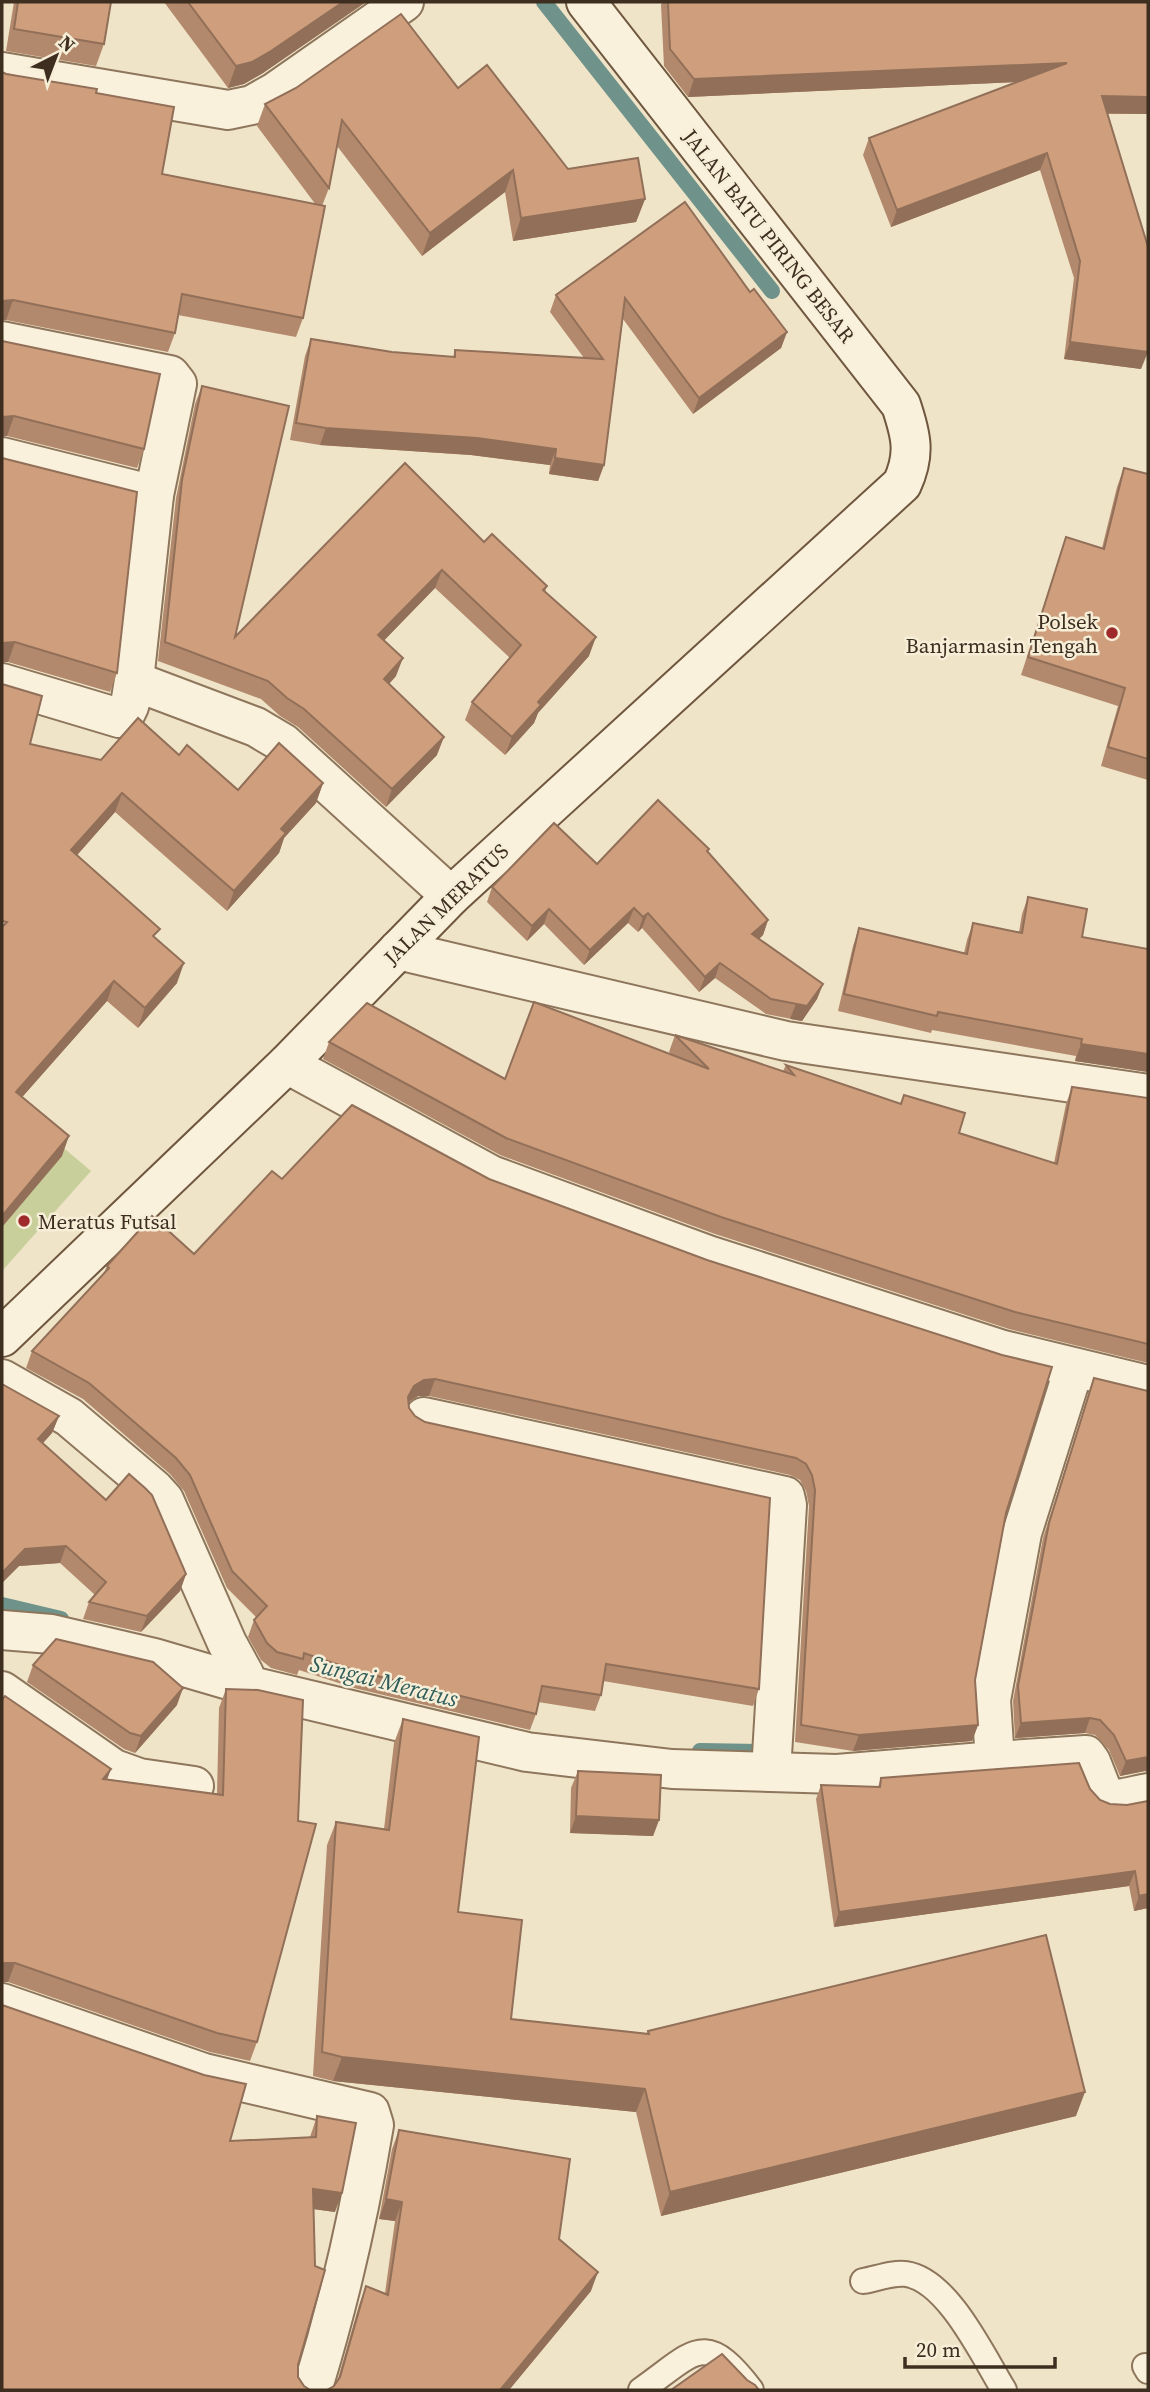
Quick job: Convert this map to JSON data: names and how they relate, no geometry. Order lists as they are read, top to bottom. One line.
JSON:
{"streets":{"street":["JALAN BATU PIRING BESAR","JALAN MERATUS"]},"crossings":[["JALAN BATU PIRING BESAR","JALAN MERATUS"]],"water":["Sungai Meratus"],"places":["Polsek Banjarmasin Tengah","Meratus Futsal"],"scale_bar":"20 m","north":"top right"}
